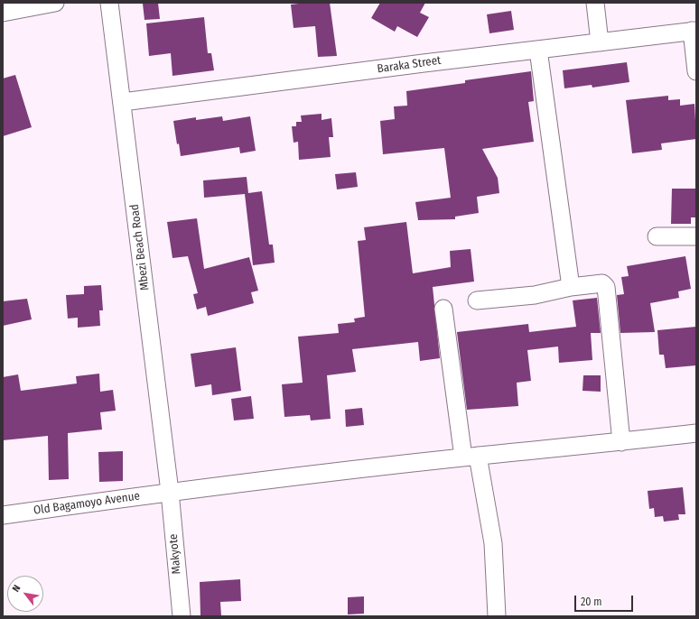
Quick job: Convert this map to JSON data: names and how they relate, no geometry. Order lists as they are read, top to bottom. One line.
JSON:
{"streets":{"street":["Baraka Street","Mbezi Beach Road","Old Bagamoyo Avenue","Makyote"]},"crossings":[["Baraka Street","Mbezi Beach Road"],["Mbezi Beach Road","Old Bagamoyo Avenue"],["Mbezi Beach Road","Makyote"],["Old Bagamoyo Avenue","Makyote"]],"scale_bar":"20 m","north":"top left"}
